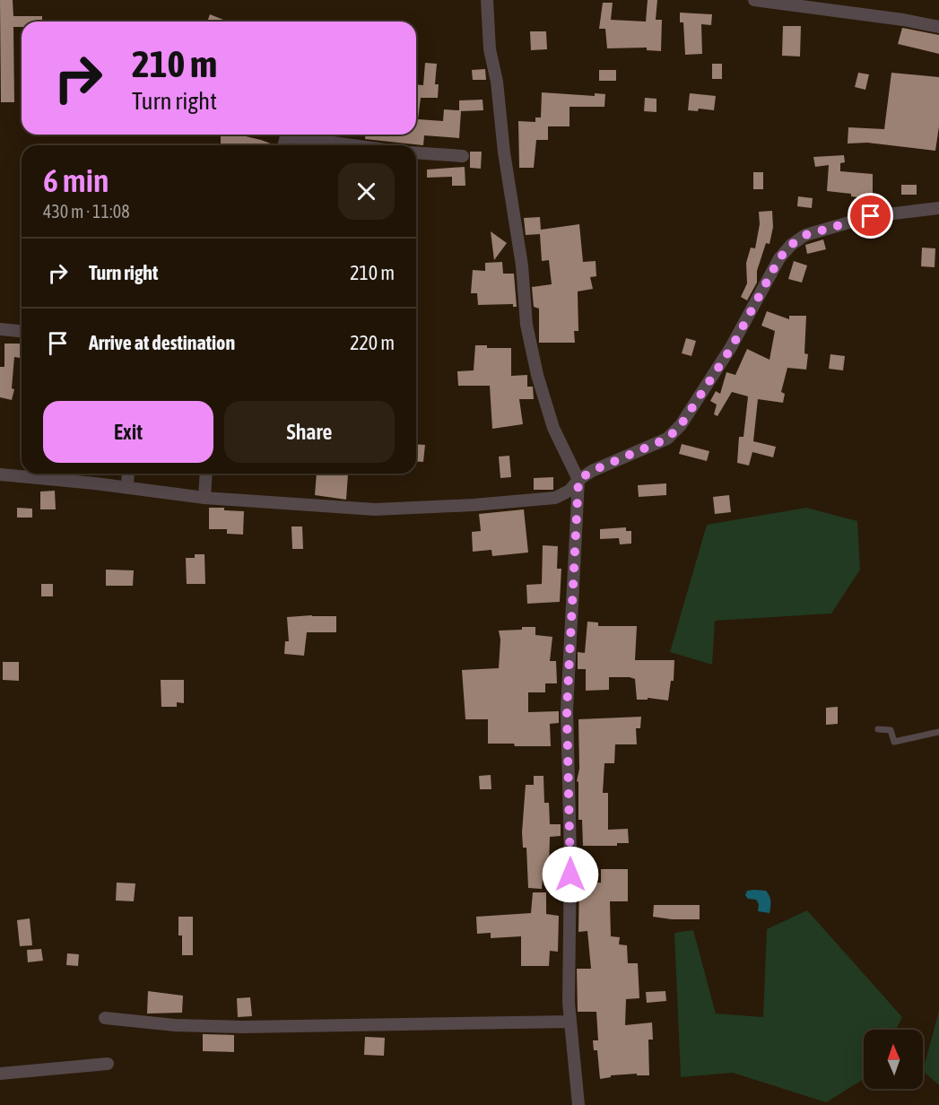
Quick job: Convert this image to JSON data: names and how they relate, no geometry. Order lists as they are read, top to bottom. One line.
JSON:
{"north":"top","page":{"turn":["210 m","Turn right"],"heading":["6 min","430 m · 11:08"],"list":[{"name":"Turn right","value":"210 m"},{"name":"Arrive at destination","value":"220 m"}],"buttons":["Exit","Share"]}}
